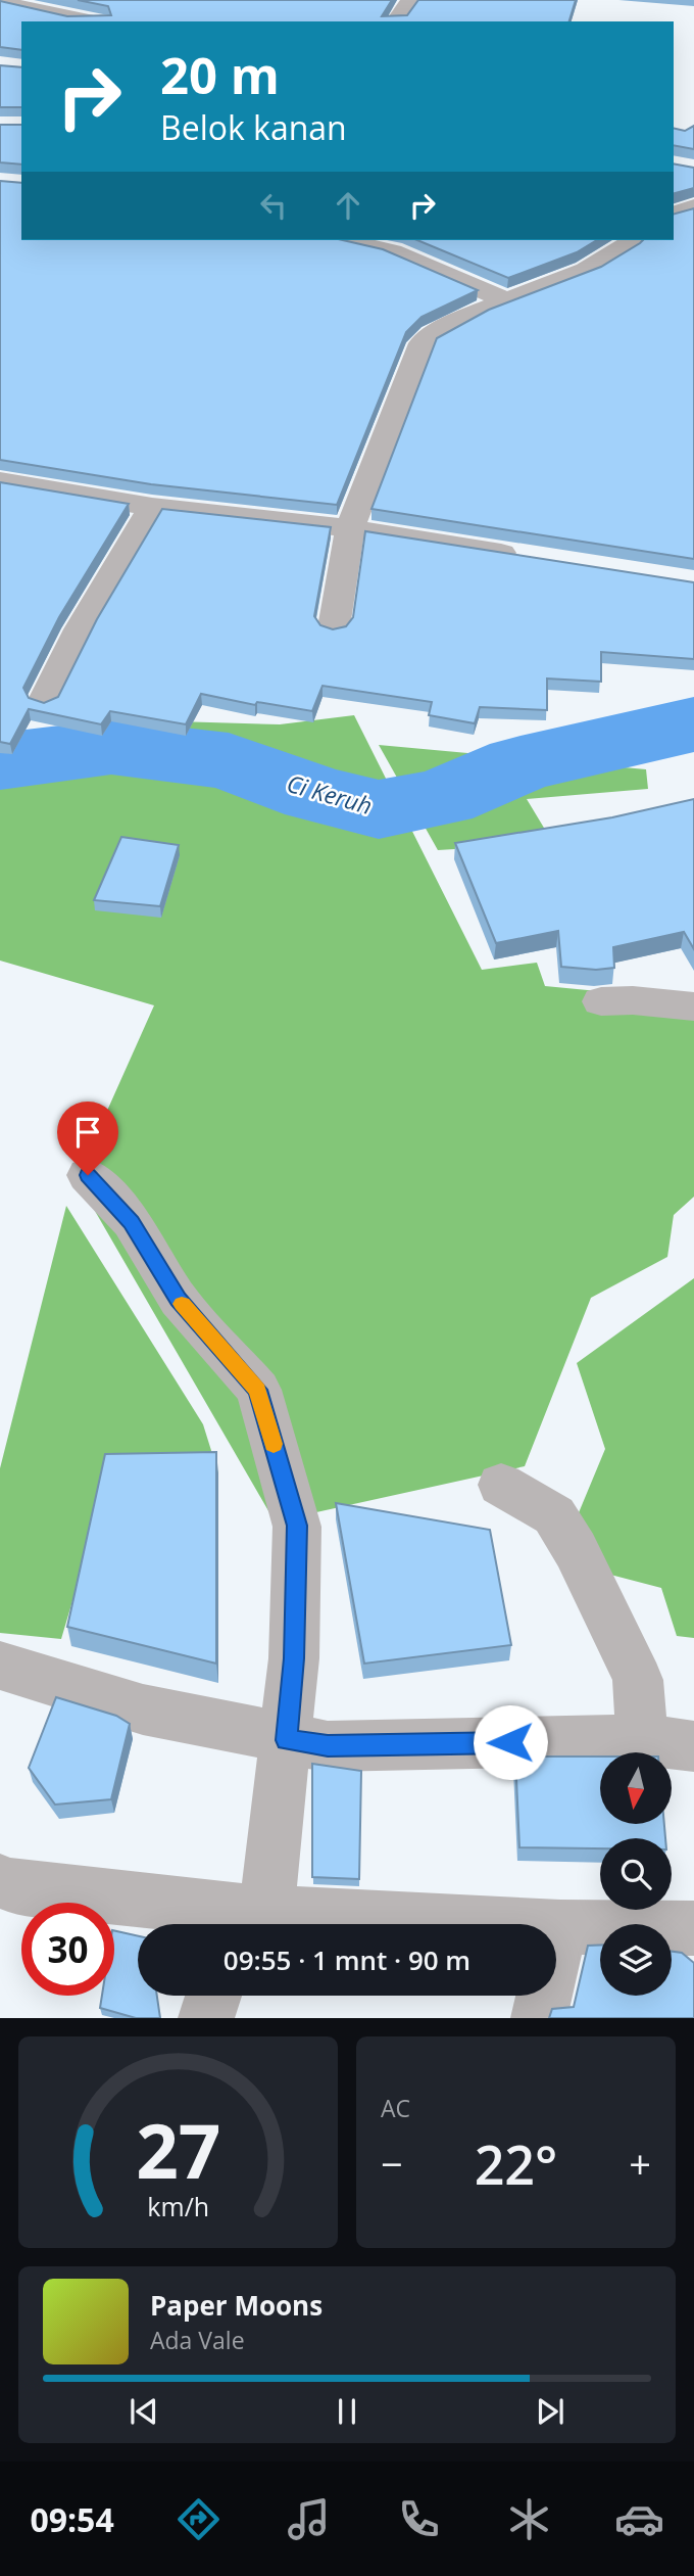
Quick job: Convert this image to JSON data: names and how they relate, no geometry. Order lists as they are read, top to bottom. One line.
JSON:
{"water":["Ci Keruh"],"north":"bottom","page":{"turn":["20 m","Belok kanan"],"limit":"30","trip":"09:55 · 1 mnt · 90 m","tile":"AC","heat":["−","22°","+"],"song":["Paper Moons","Ada Vale"],"tabs":"09:54","gauge":["27","km/h"]}}
